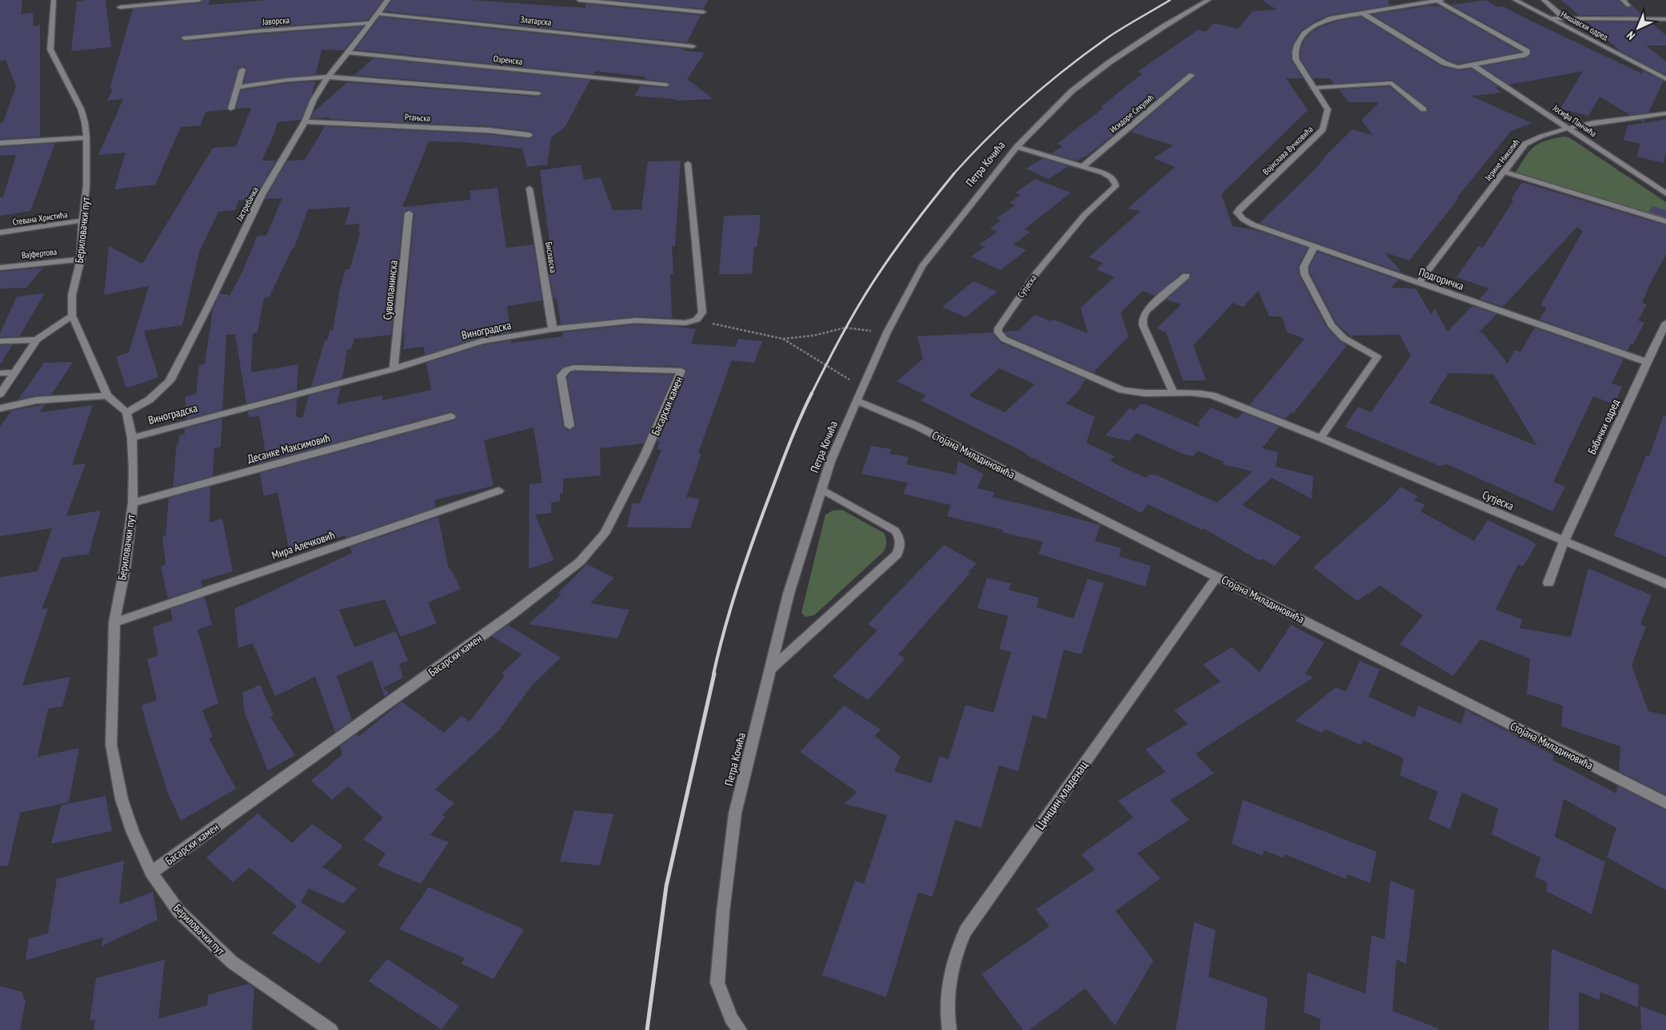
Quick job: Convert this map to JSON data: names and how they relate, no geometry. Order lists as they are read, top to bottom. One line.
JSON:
{"streets":{"street":["Јаворска","Златарска","Нишавски одред","Озренска","Исидоре Секулић","Ртањска","Јосифа Панчића","Војислава Вучковића","Јерине Николић","Петра Кочића","Јастребачка","Стевана Христића","Бериловачки пут","Вајфертова","Биславска","Подгоричка","Сутјеска","Сувопланинска","Виноградска","Басарски камен","Бабички одред","Десанке Максимовић","Стојана Миладиновића","Мира Алечковић","Цинцин кладенац"]},"crossings":[["Јаворска","Јастребачка"],["Златарска","Јастребачка"],["Озренска","Јастребачка"],["Исидоре Секулић","Сутјеска"],["Ртањска","Јастребачка"],["Јосифа Панчића","Јерине Николић"],["Војислава Вучковића","Подгоричка"],["Јерине Николић","Подгоричка"],["Петра Кочића","Сутјеска"],["Петра Кочића","Стојана Миладиновића"],["Јастребачка","Бериловачки пут"],["Стевана Христића","Бериловачки пут"],["Бериловачки пут","Вајфертова"],["Бериловачки пут","Виноградска"],["Бериловачки пут","Басарски камен"],["Бериловачки пут","Десанке Максимовић"],["Бериловачки пут","Мира Алечковић"],["Биславска","Виноградска"],["Подгоричка","Бабички одред"],["Сутјеска","Бабички одред"],["Сувопланинска","Виноградска"],["Стојана Миладиновића","Цинцин кладенац"]],"north":"bottom left"}
